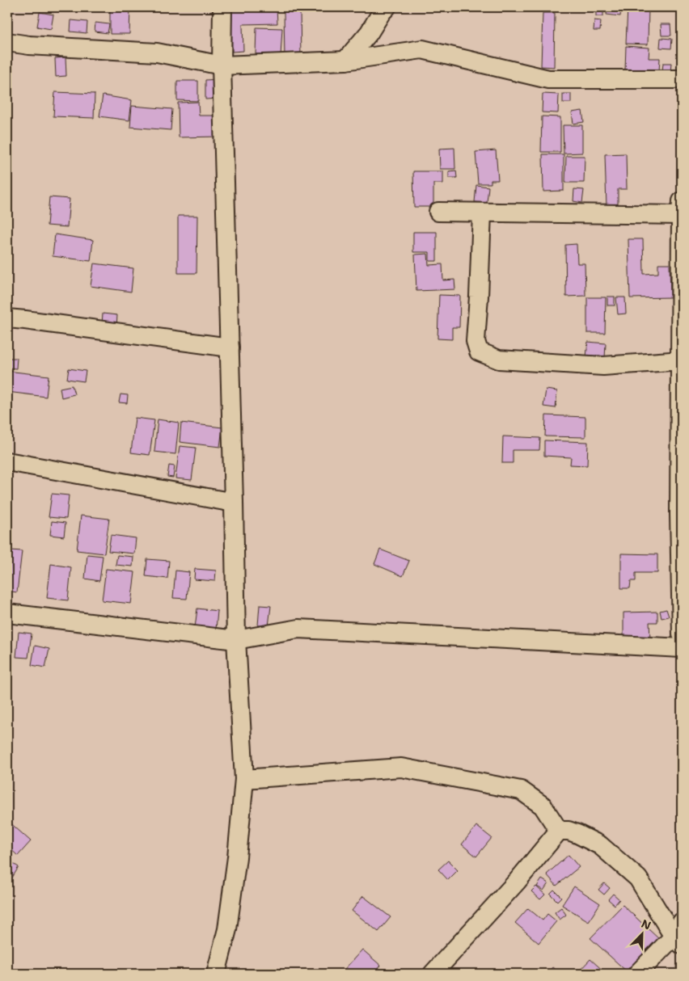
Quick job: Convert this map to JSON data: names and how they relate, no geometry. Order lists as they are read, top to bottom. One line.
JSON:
{"north":"top right"}
